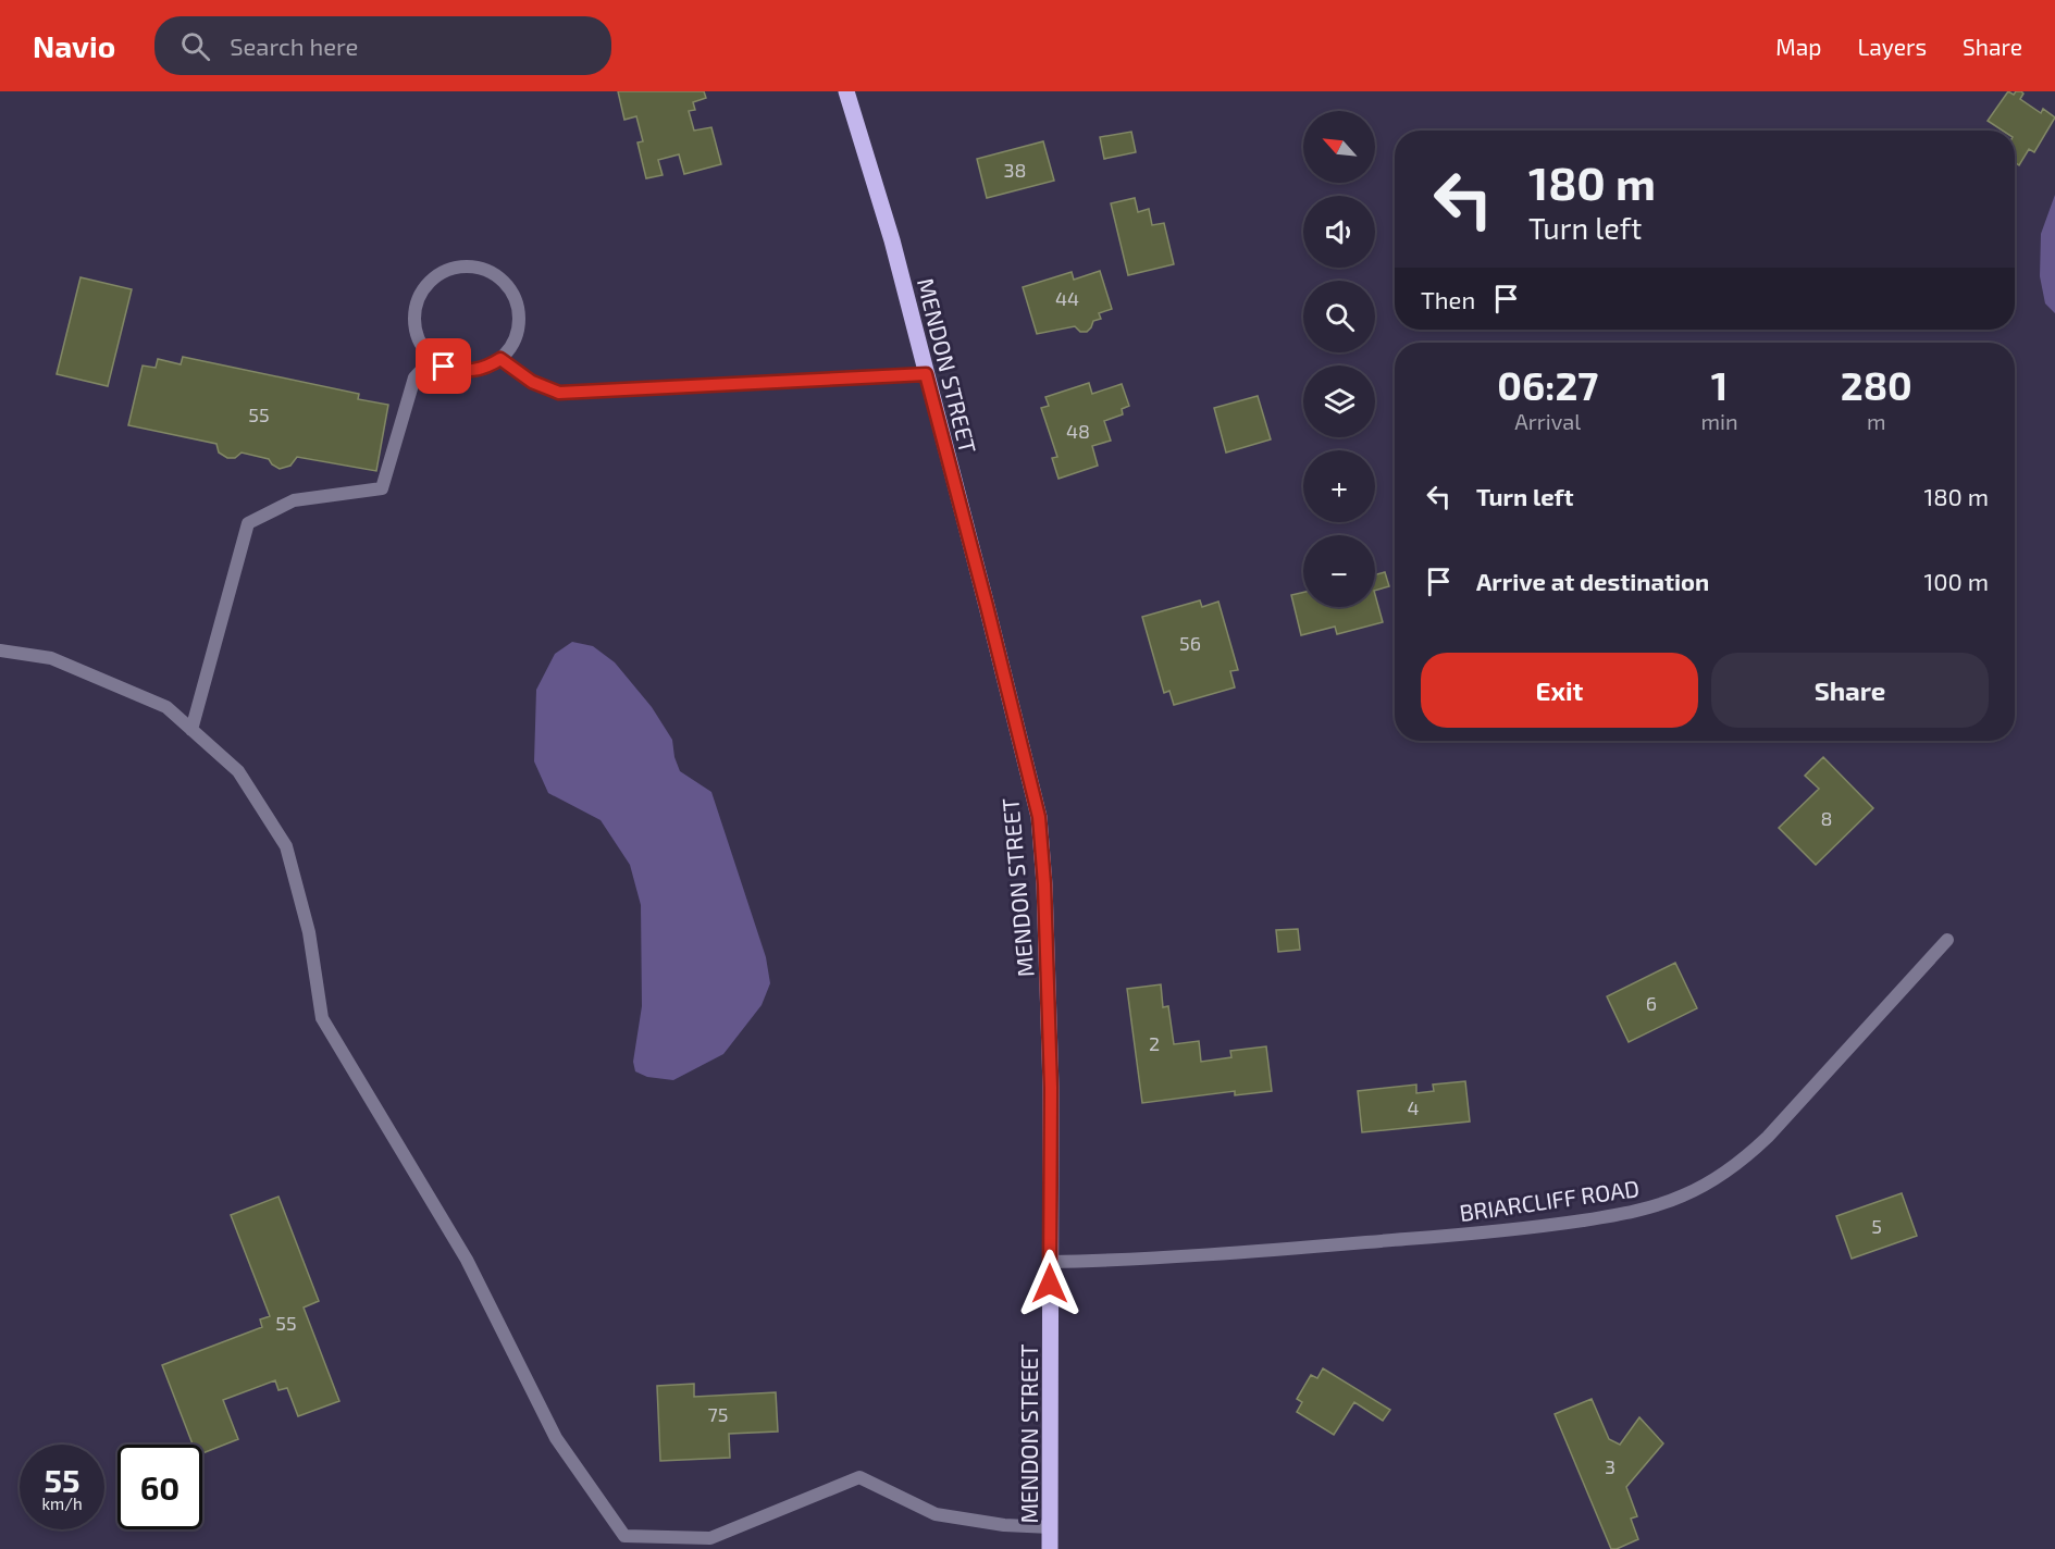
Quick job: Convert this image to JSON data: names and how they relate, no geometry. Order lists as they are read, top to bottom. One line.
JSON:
{"streets":{"main road":["MENDON STREET"],"street":["BRIARCLIFF ROAD"]},"crossings":[["MENDON STREET","BRIARCLIFF ROAD"]],"house_numbers":["38","44","55","48","56","8","6","2","4","5","55","75","3"],"north":"top left","page":{"header":"Navio","search":"Search here","nav":["Map","Layers","Share"],"map_buttons":["+","−"],"turn":["180 m","Turn left"],"then":"Then","eta":["06:27","Arrival","1","min","280","m"],"list":[{"name":"Turn left","value":"180 m"},{"name":"Arrive at destination","value":"100 m"}],"buttons":["Exit","Share"],"speed":"55 km/h","limit":"60"}}
